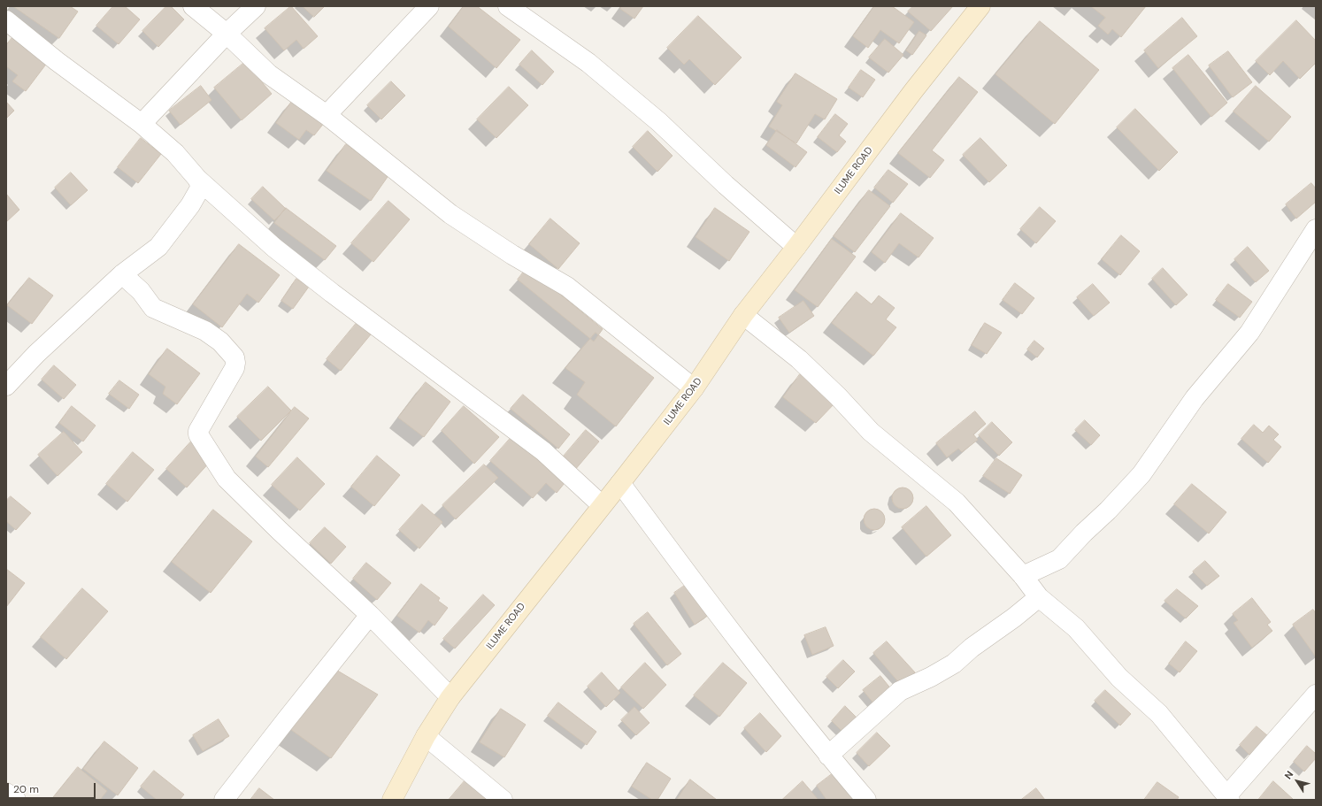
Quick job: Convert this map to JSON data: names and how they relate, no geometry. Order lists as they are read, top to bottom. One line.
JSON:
{"streets":{"street":["ILUME ROAD"]},"scale_bar":"20 m","north":"top left"}
